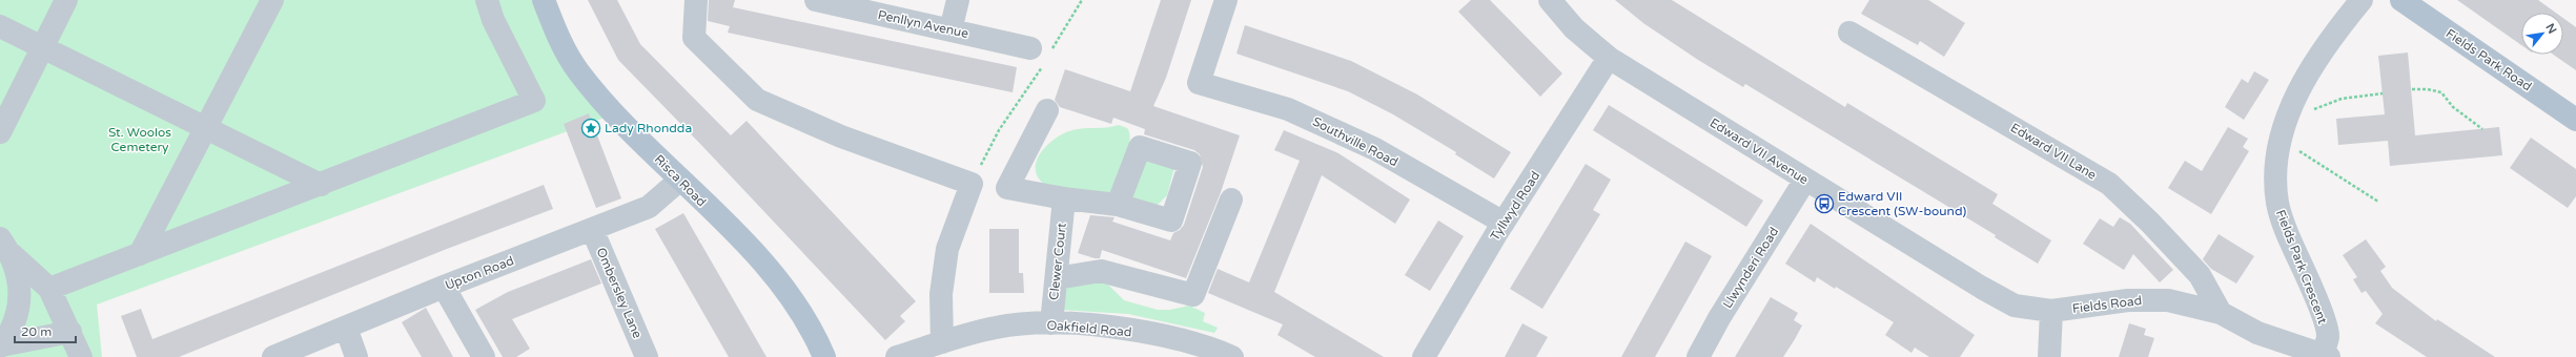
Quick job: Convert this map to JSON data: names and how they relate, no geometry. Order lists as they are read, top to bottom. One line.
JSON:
{"streets":{"main road":["Fields Park Road","Risca Road"],"street":["Penllyn Avenue","Southville Road","Edward VII Avenue","Edward VII Lane","Tyllwyd Road","Clewer Court","Fields Park Crescent","Llwynderi Road","Upton Road","Ombersley Lane","Fields Road","Oakfield Road"]},"crossings":[["Southville Road","Tyllwyd Road"],["Edward VII Avenue","Tyllwyd Road"],["Edward VII Avenue","Llwynderi Road"],["Edward VII Avenue","Fields Road"],["Edward VII Lane","Fields Road"],["Risca Road","Upton Road"],["Clewer Court","Oakfield Road"],["Fields Park Crescent","Fields Road"],["Upton Road","Ombersley Lane"]],"parks":["St. Woolos Cemetery"],"places":{"place":["Lady Rhondda"],"bus stop":["Edward VII Crescent (SW-bound)"]},"scale_bar":"20 m","north":"top right"}
